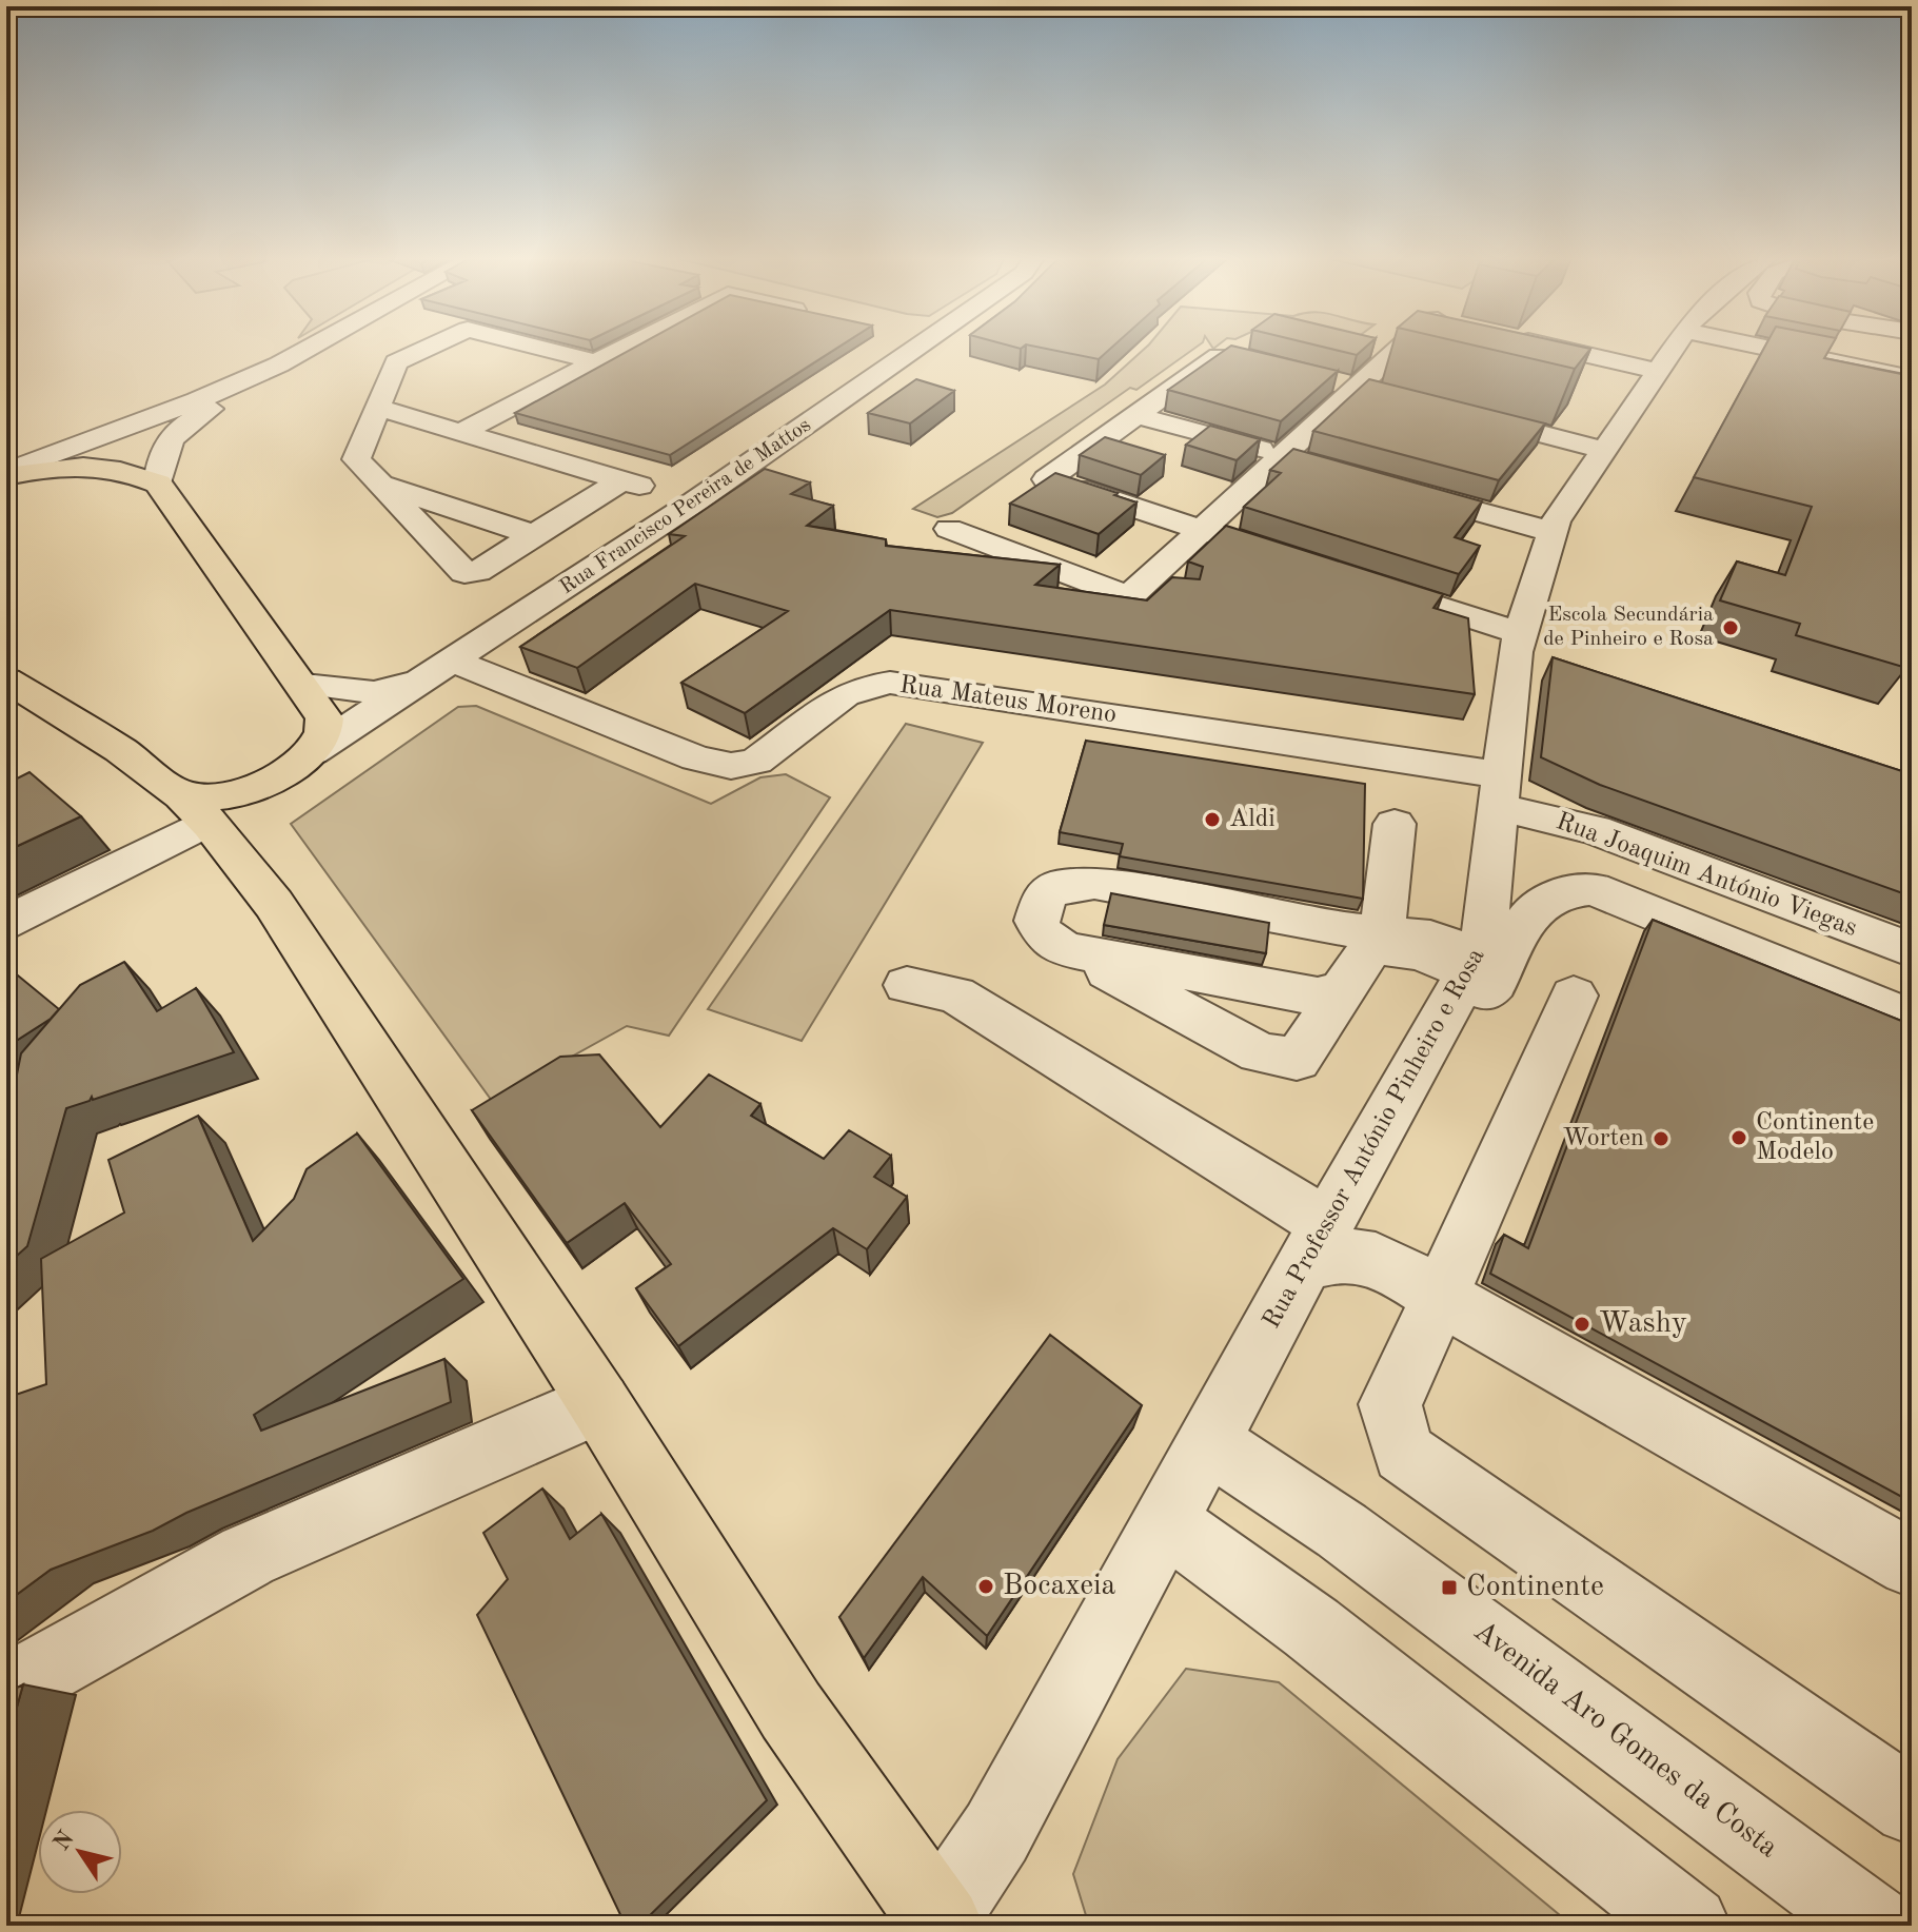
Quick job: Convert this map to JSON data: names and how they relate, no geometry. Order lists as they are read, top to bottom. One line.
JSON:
{"streets":{"street":["Rua Francisco Pereira de Mattos","Rua Mateus Moreno","Rua Joaquim António Viegas","Rua Professor António Pinheiro e Rosa","Avenida Aro Gomes da Costa"]},"crossings":[["Rua Francisco Pereira de Mattos","Rua Mateus Moreno"],["Rua Mateus Moreno","Rua Joaquim António Viegas"],["Rua Mateus Moreno","Rua Professor António Pinheiro e Rosa"],["Rua Joaquim António Viegas","Rua Professor António Pinheiro e Rosa"],["Rua Professor António Pinheiro e Rosa","Avenida Aro Gomes da Costa"]],"places":{"other":["Escola Secundária de Pinheiro e Rosa","Aldi","Continente Modelo","Worten","Washy","Bocaxeia"],"transit":["Continente"]},"north":"top left"}
